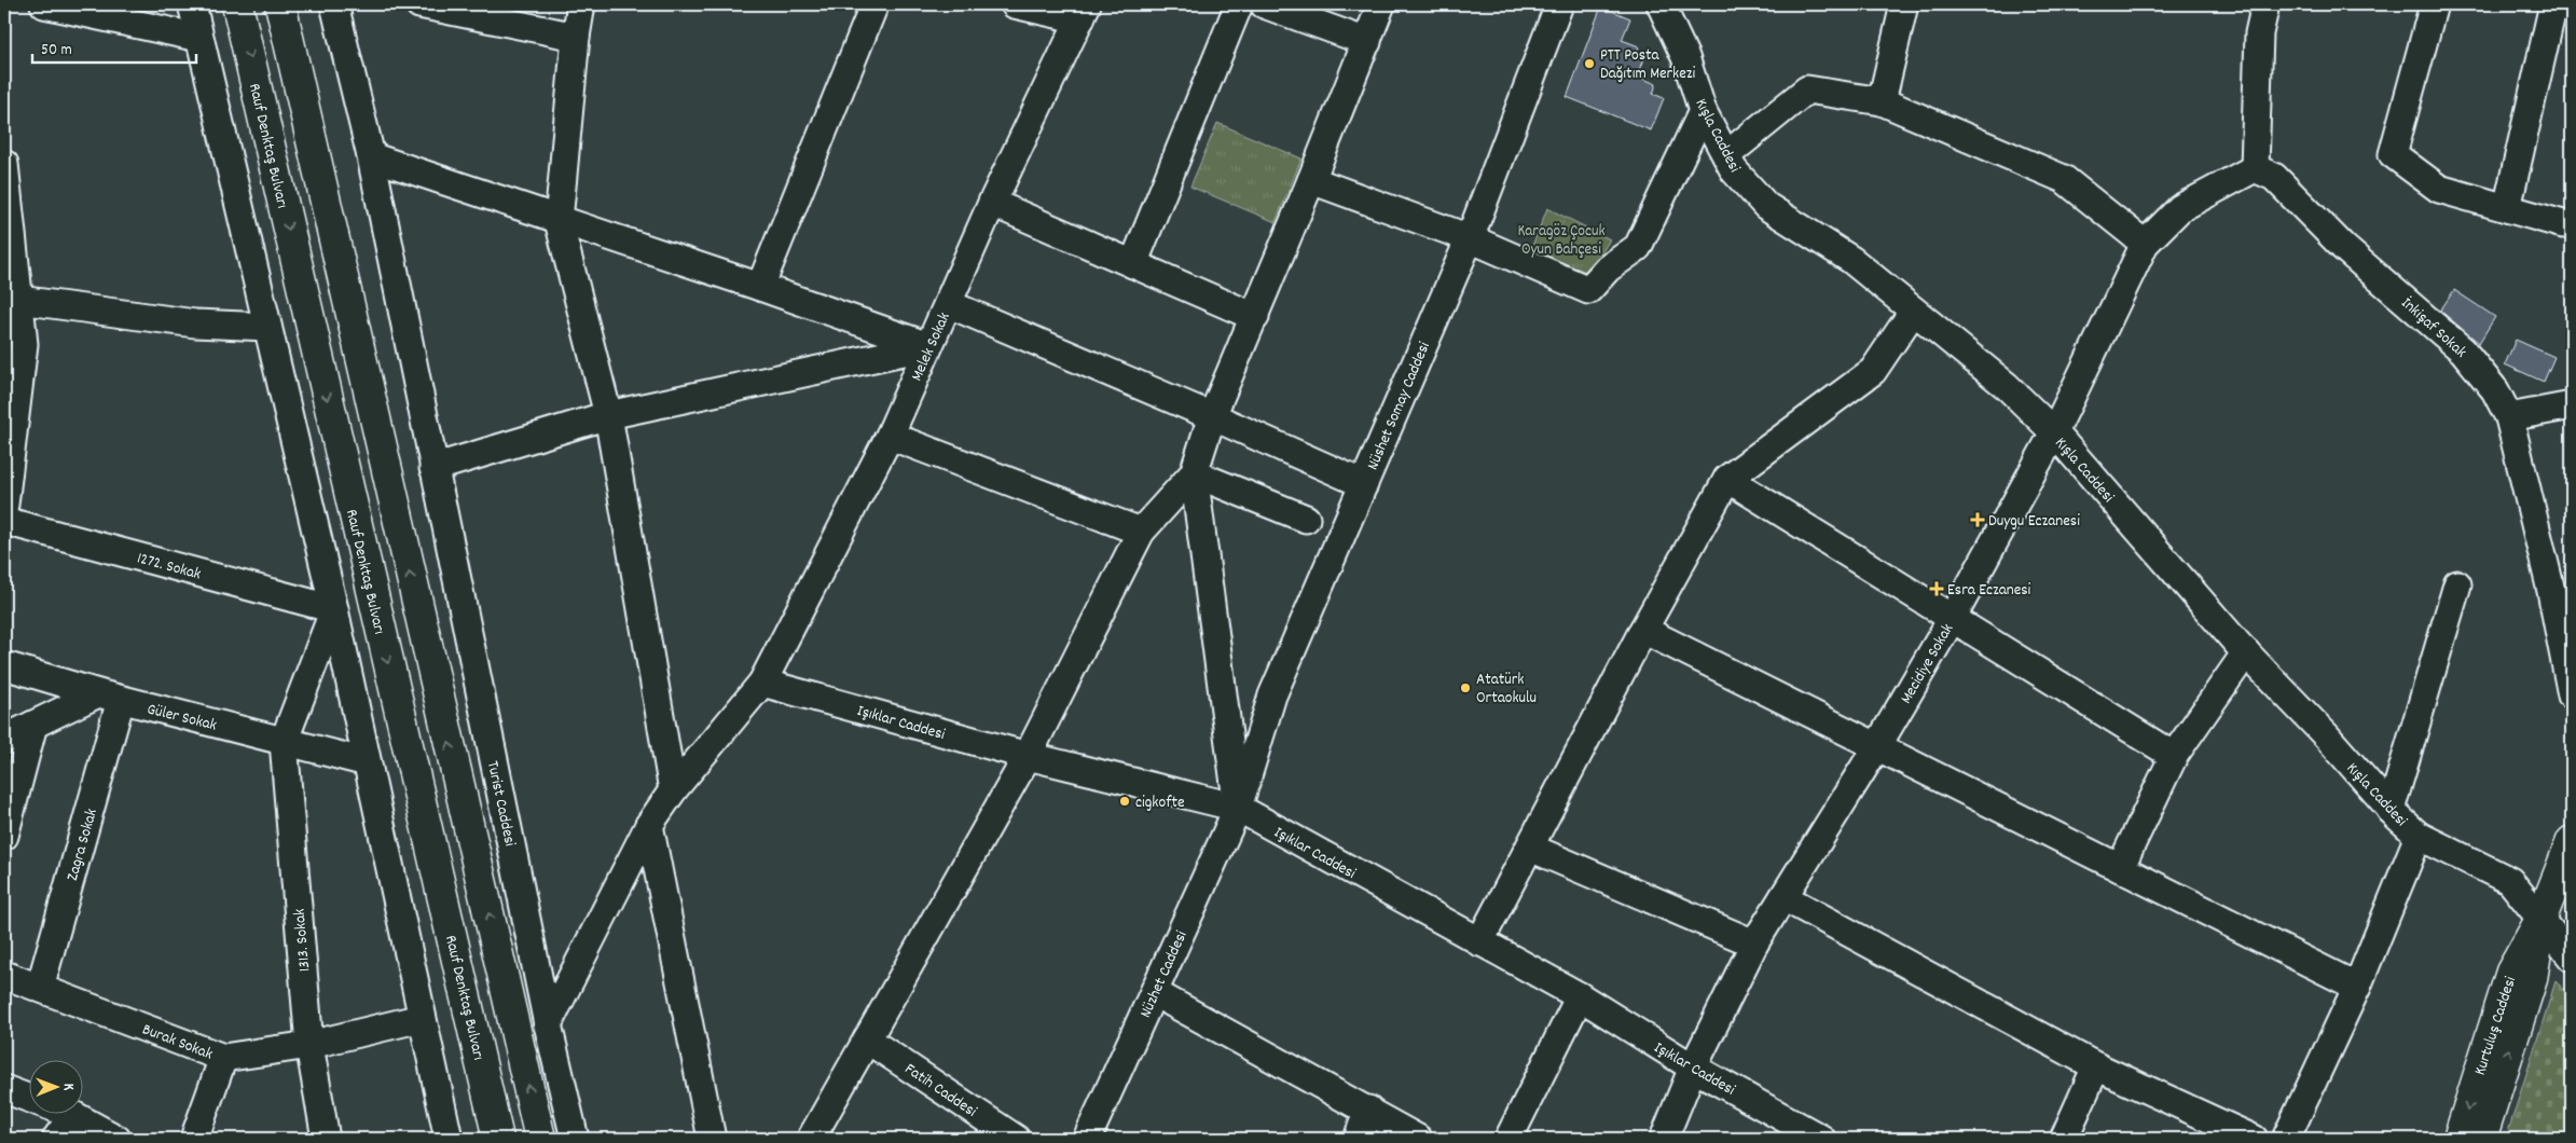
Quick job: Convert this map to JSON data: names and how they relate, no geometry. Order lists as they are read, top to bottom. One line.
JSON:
{"streets":{"main road":["Rauf Denktaş Bulvarı","Kurtuluş Caddesi"],"street":["Kışla Caddesi","İnkişaf Sokak","Melek Sokak","Nüshet Somay Caddesi","1272. Sokak","Mecidiye Sokak","Güler Sokak","Işıklar Caddesi","Turist Caddesi","Zagra Sokak","1313. Sokak","Nüzhet Caddesi","Burak Sokak","Fatih Caddesi"]},"crossings":[["Kışla Caddesi","Mecidiye Sokak"],["Kışla Caddesi","Kurtuluş Caddesi"],["İnkişaf Sokak","Mecidiye Sokak"],["Melek Sokak","Işıklar Caddesi"],["Melek Sokak","Turist Caddesi"],["Nüshet Somay Caddesi","Işıklar Caddesi"],["Nüshet Somay Caddesi","Nüzhet Caddesi"],["Mecidiye Sokak","Işıklar Caddesi"],["Güler Sokak","Zagra Sokak"],["Güler Sokak","1313. Sokak"],["Işıklar Caddesi","Nüzhet Caddesi"],["Zagra Sokak","Burak Sokak"],["1313. Sokak","Burak Sokak"]],"parks":["Karagöz Çocuk Oyun Bahçesi"],"places":{"other":["PTT Posta Dağıtım Merkezi","Atatürk Ortaokulu","cigkofte"],"health":["Duygu Eczanesi","Esra Eczanesi"]},"scale_bar":"50 m","north":"right"}
